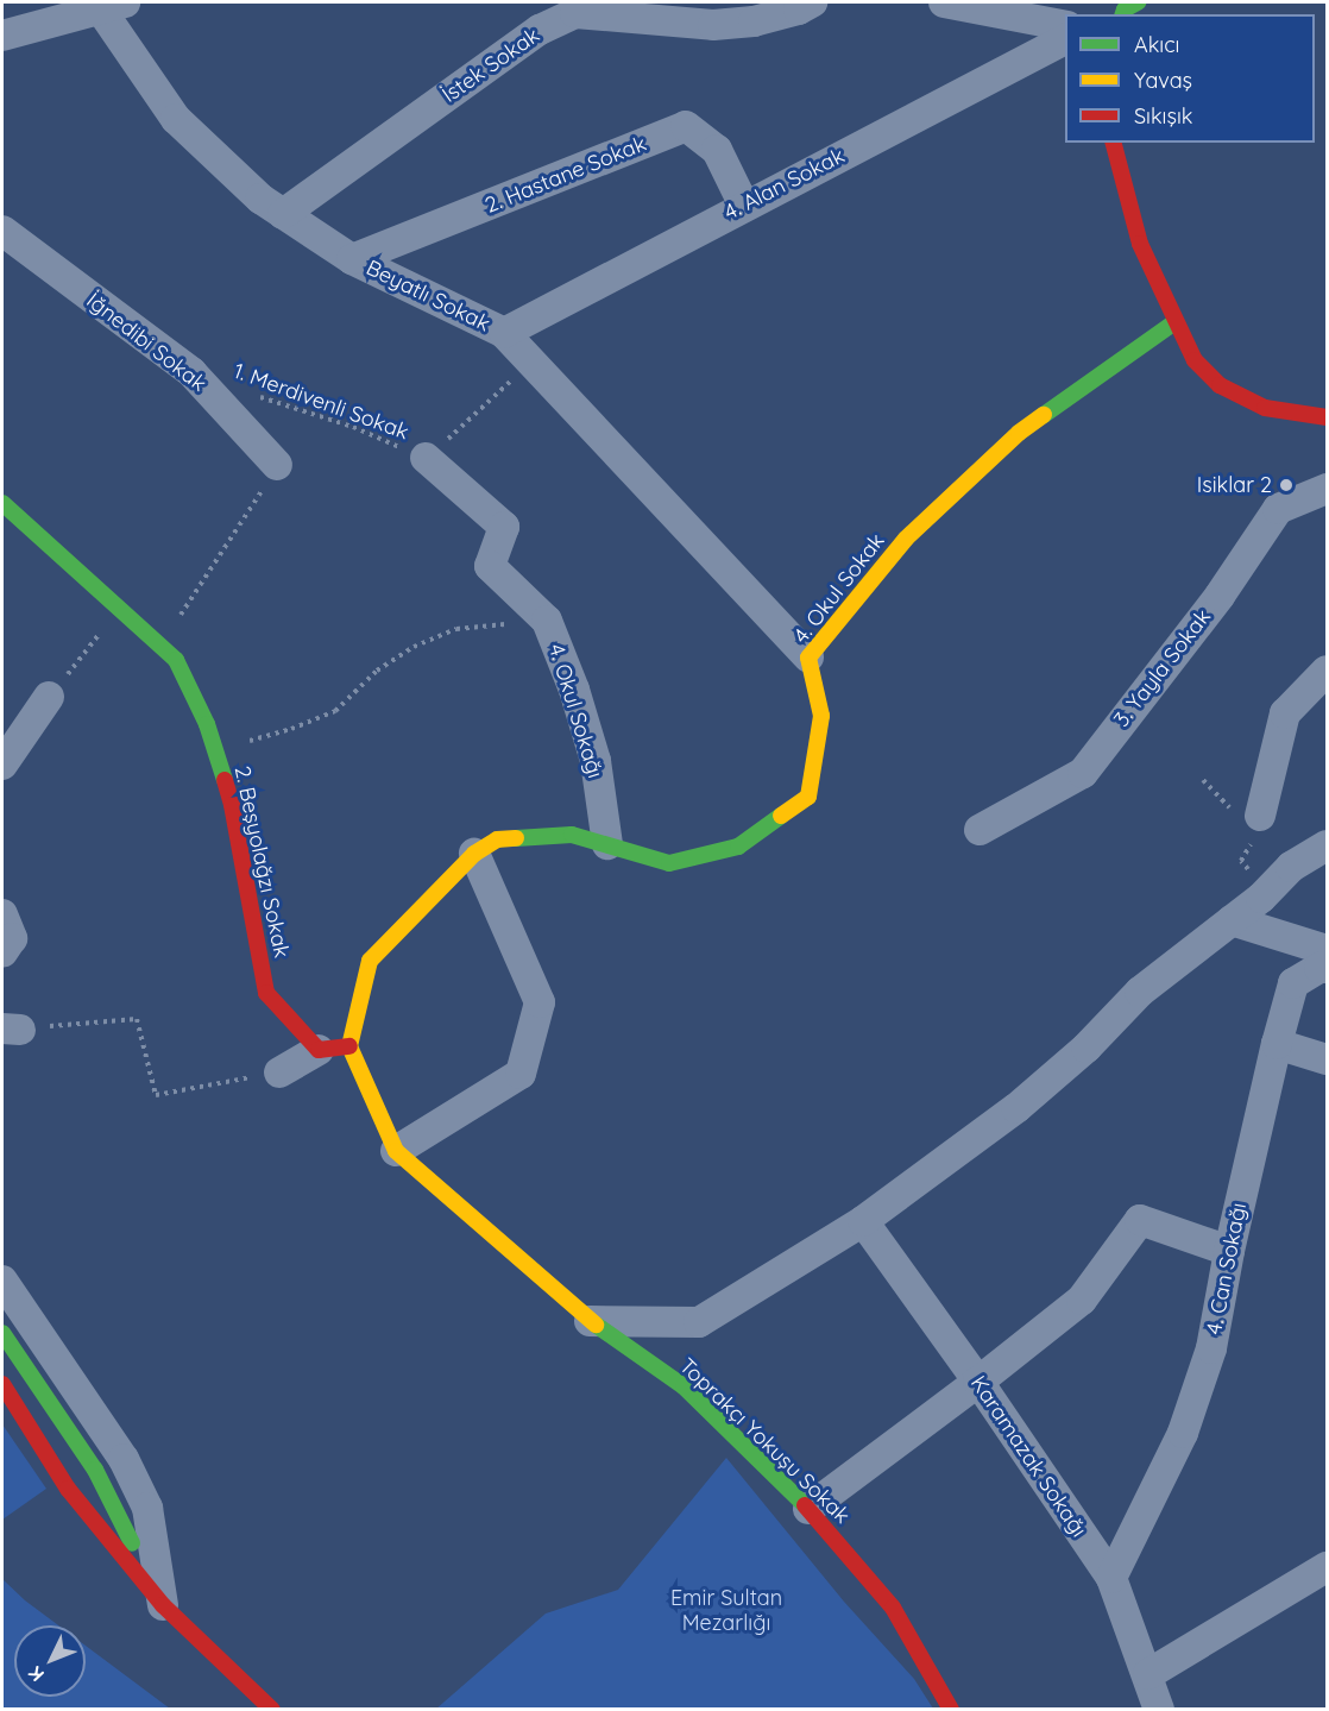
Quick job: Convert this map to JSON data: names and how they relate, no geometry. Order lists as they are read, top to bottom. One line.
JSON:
{"streets":{"main road":["4. Okul Sokak","2. Beşyolağzı Sokak","Toprakçı Yokuşu Sokak"],"street":["İstek Sokak","2. Hastane Sokak","4. Alan Sokak","Beyatlı Sokak","İğnedibi Sokak","3. Yayla Sokak","4. Okul Sokağı","4. Can Sokağı","Karamazak Sokağı"],"path":["1. Merdivenli Sokak"]},"crossings":[["İstek Sokak","Beyatlı Sokak"],["2. Hastane Sokak","4. Alan Sokak"],["2. Hastane Sokak","Beyatlı Sokak"],["4. Alan Sokak","Beyatlı Sokak"],["Beyatlı Sokak","1. Merdivenli Sokak"],["Beyatlı Sokak","4. Okul Sokak"],["4. Okul Sokak","4. Okul Sokağı"],["4. Okul Sokak","Toprakçı Yokuşu Sokak"],["4. Can Sokağı","Karamazak Sokağı"]],"parks":["Emir Sultan Mezarlığı"],"places":["Isiklar 2"],"legend":["Akıcı","Yavaş","Sıkışık"],"north":"bottom left"}
